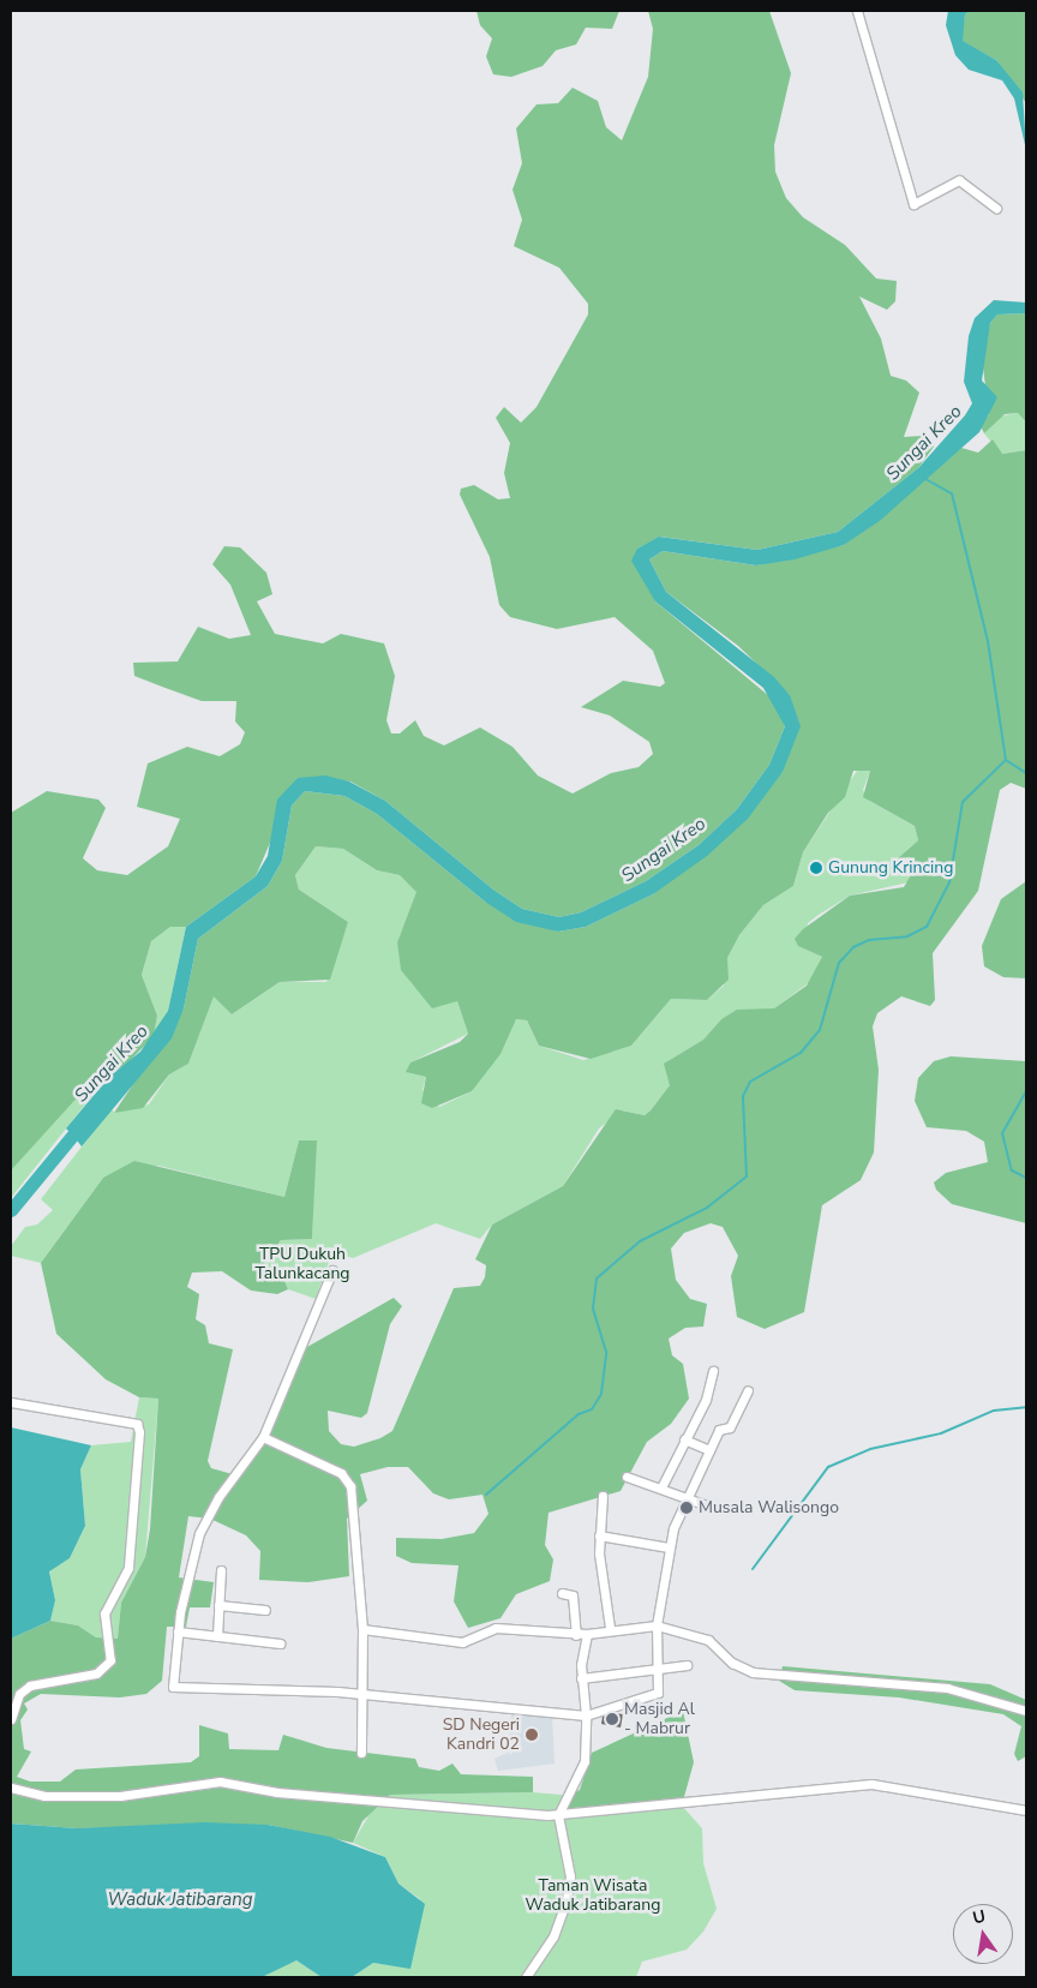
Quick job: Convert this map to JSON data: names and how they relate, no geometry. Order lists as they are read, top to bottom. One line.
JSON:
{"water":["Sungai Kreo","Waduk Jatibarang"],"parks":["TPU Dukuh Talunkacang","Taman Wisata Waduk Jatibarang"],"places":["Gunung Krincing","Musala Walisongo","Masjid Al - Mabrur","SD Negeri Kandri 02"],"north":"top"}
